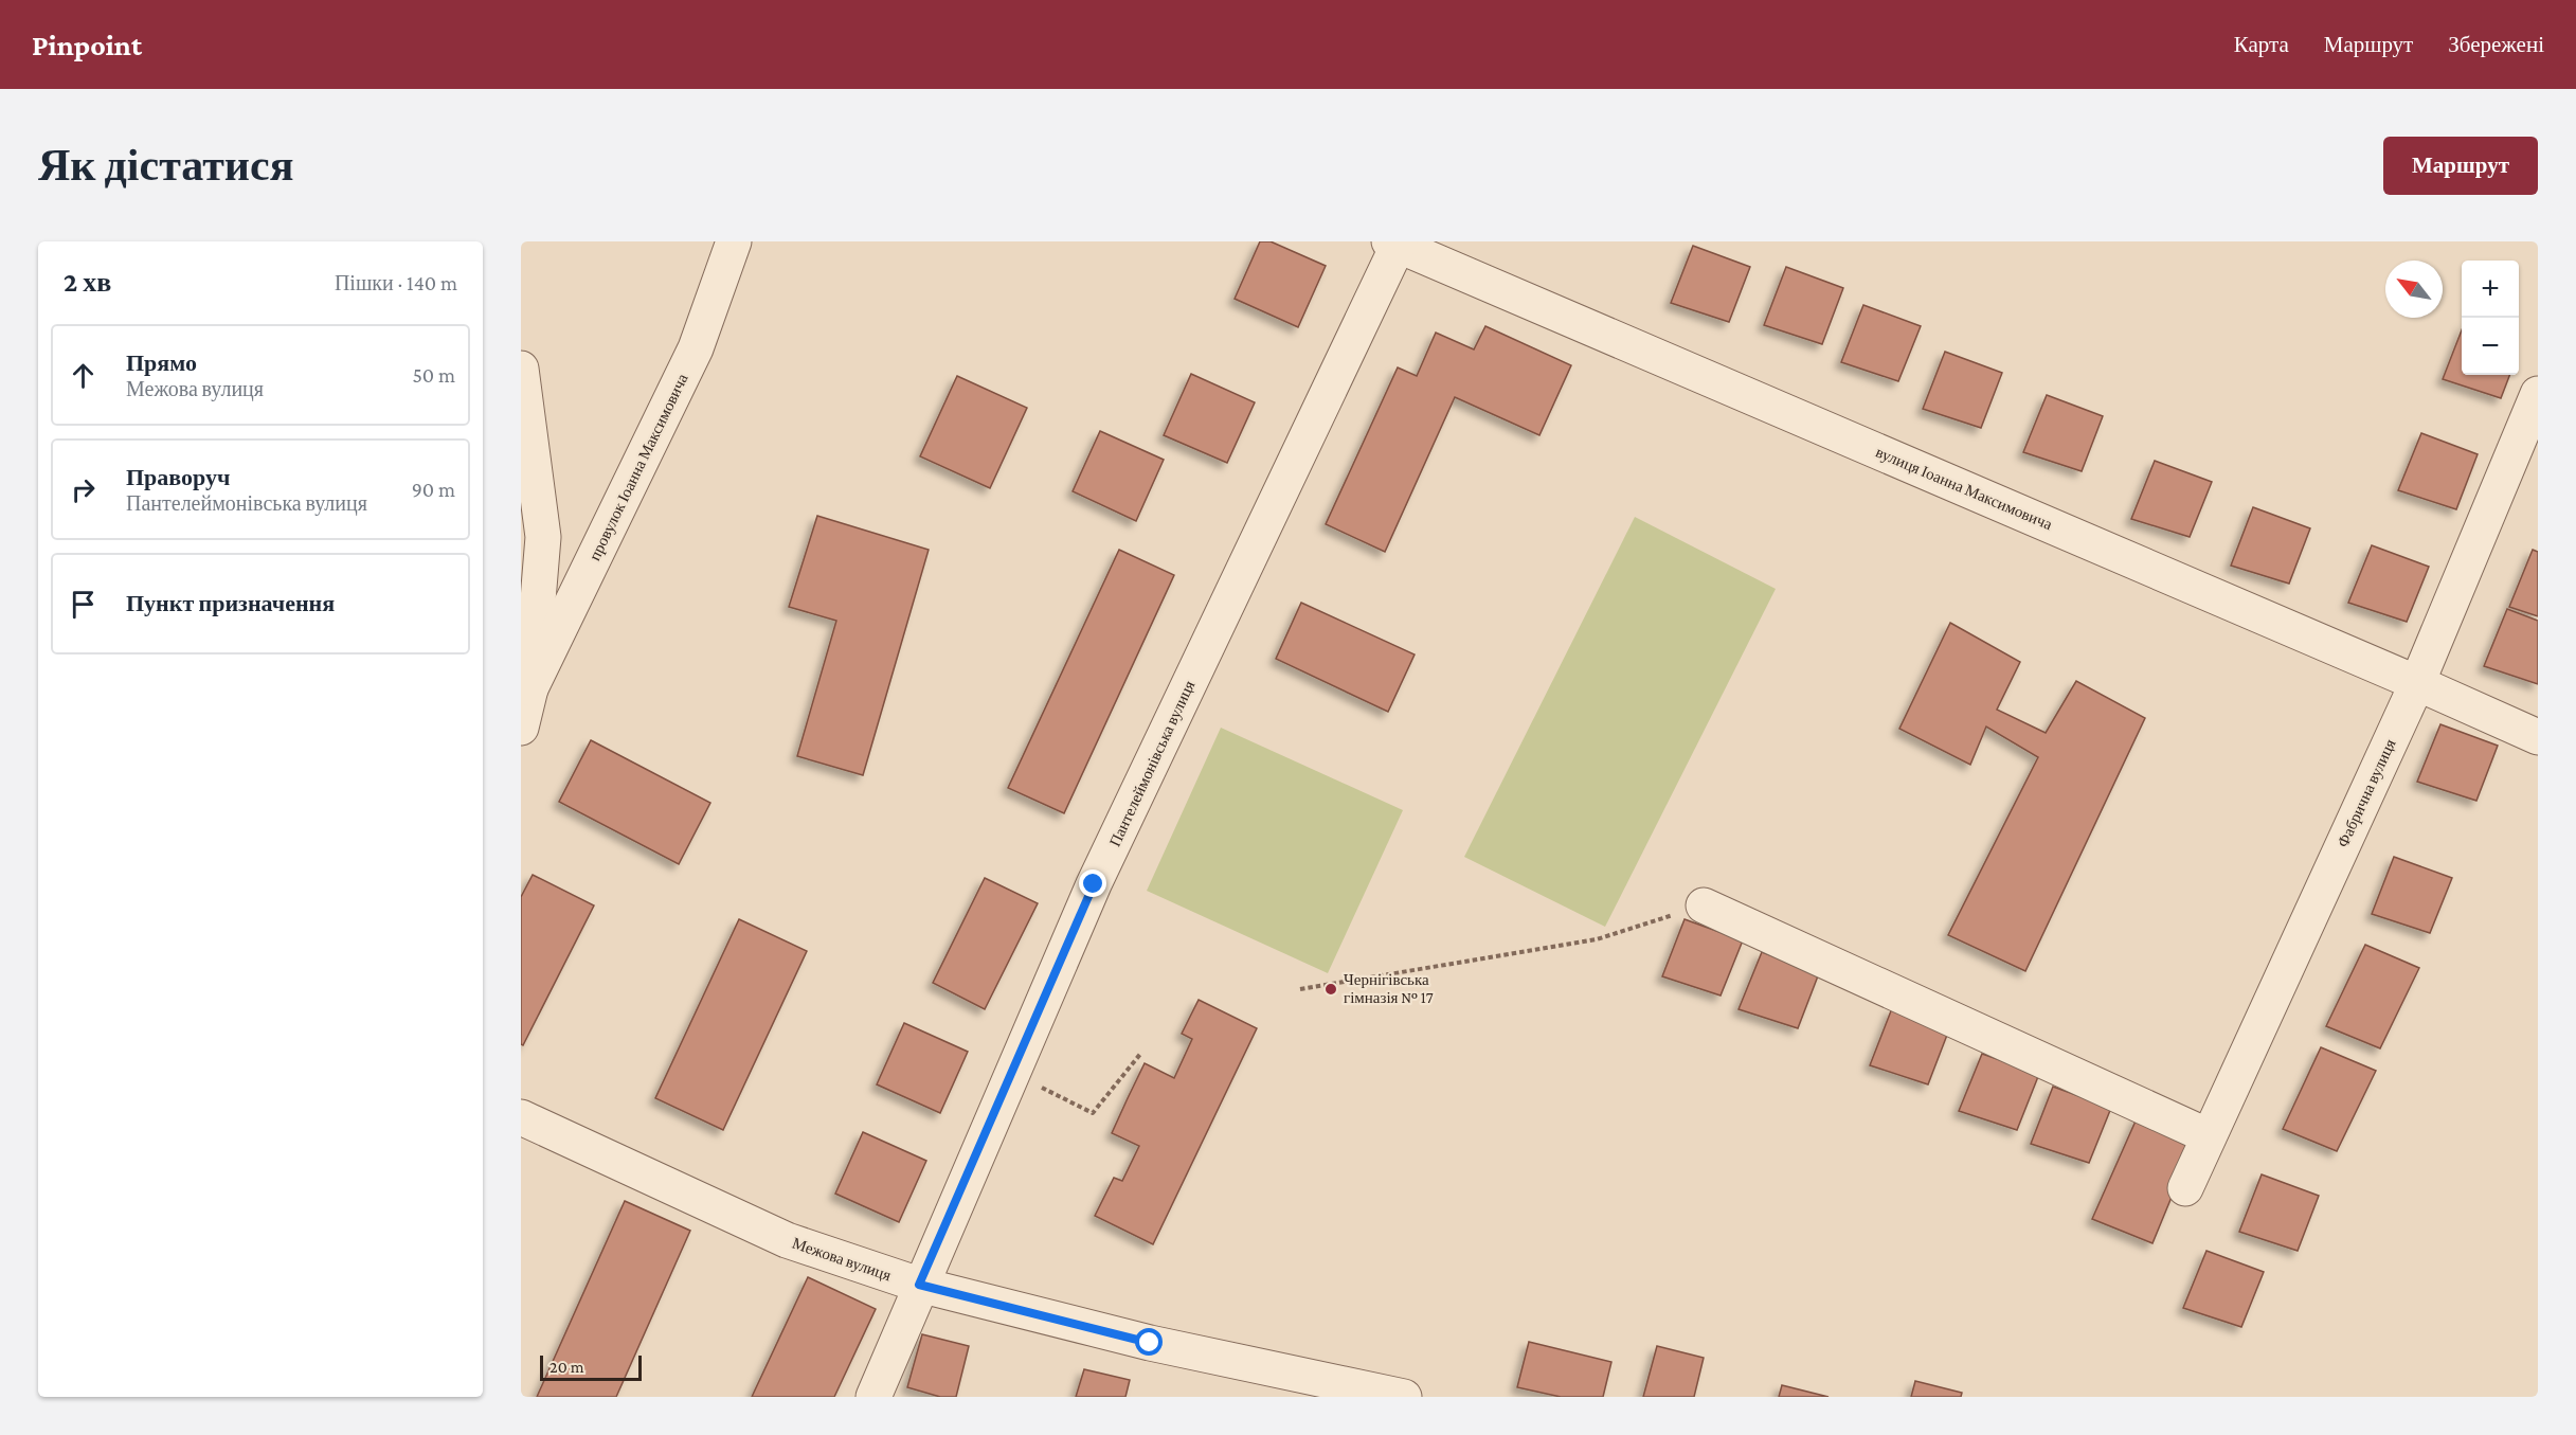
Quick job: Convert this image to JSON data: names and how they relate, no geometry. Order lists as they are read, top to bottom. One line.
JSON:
{"streets":{"street":["провулок Іоанна Максимовича","вулиця Іоанна Максимовича","Пантелеймонівська вулиця","Фабрична вулиця","Межова вулиця"]},"crossings":[["вулиця Іоанна Максимовича","Пантелеймонівська вулиця"],["вулиця Іоанна Максимовича","Фабрична вулиця"],["Пантелеймонівська вулиця","Межова вулиця"]],"places":["Чернігівська гімназія № 17"],"scale_bar":"20 m","north":"top left","page":{"header":"Pinpoint","nav":["Карта","Маршрут","Збережені"],"buttons":"Маршрут","title":"Як дістатися","heading":["2 хв","Пішки · 140 m"],"map_buttons":["+","−"],"list":[["Прямо","Межова вулиця","50 m"],["Праворуч","Пантелеймонівська вулиця","90 m"],"Пункт призначення"],"scale":"20 m"}}
